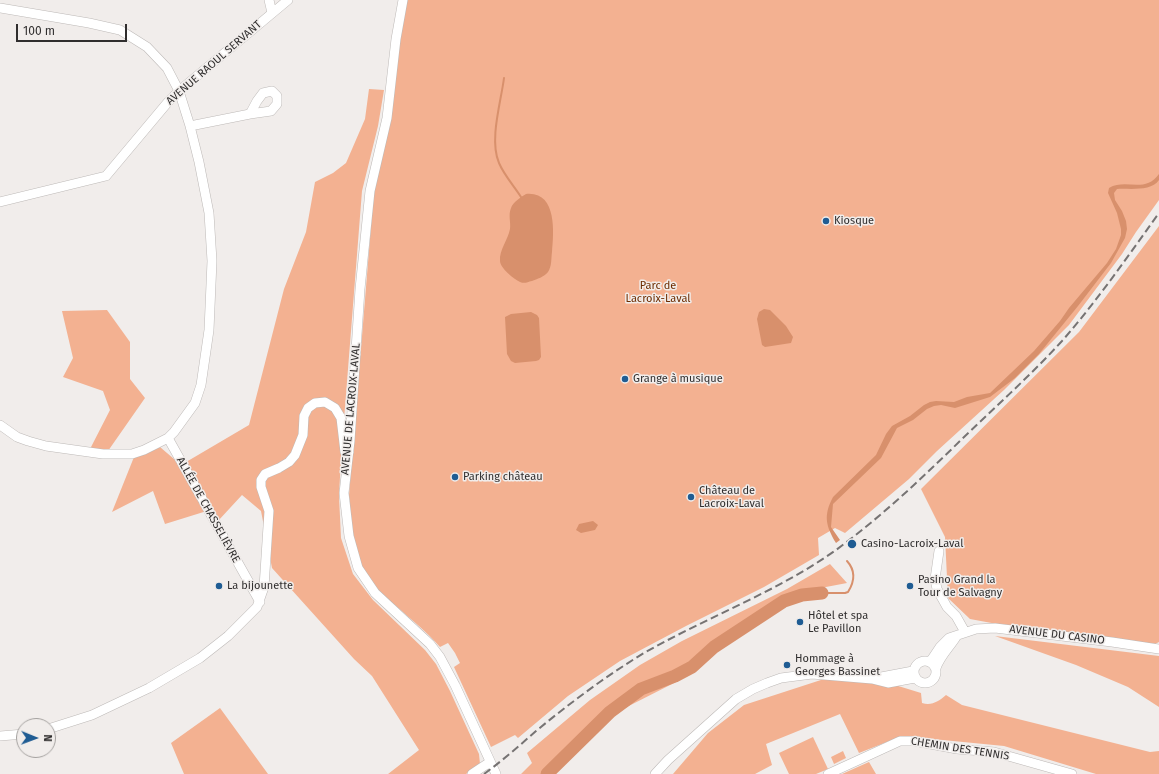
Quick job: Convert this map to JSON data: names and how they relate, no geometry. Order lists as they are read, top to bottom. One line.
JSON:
{"streets":{"street":["AVENUE RAOUL SERVANT","AVENUE DE LACROIX-LAVAL","ALLÉE DE CHASSELIÈVRE","AVENUE DU CASINO","CHEMIN DES TENNIS"]},"parks":["Parc de Lacroix-Laval"],"places":["Kiosque","Grange à musique","Parking château","Château de Lacroix-Laval","Casino-Lacroix-Laval","La bijounette","Pasino Grand la Tour de Salvagny","Hôtel et spa Le Pavillon","Hommage à Georges Bassinet"],"scale_bar":"100 m","north":"right"}
